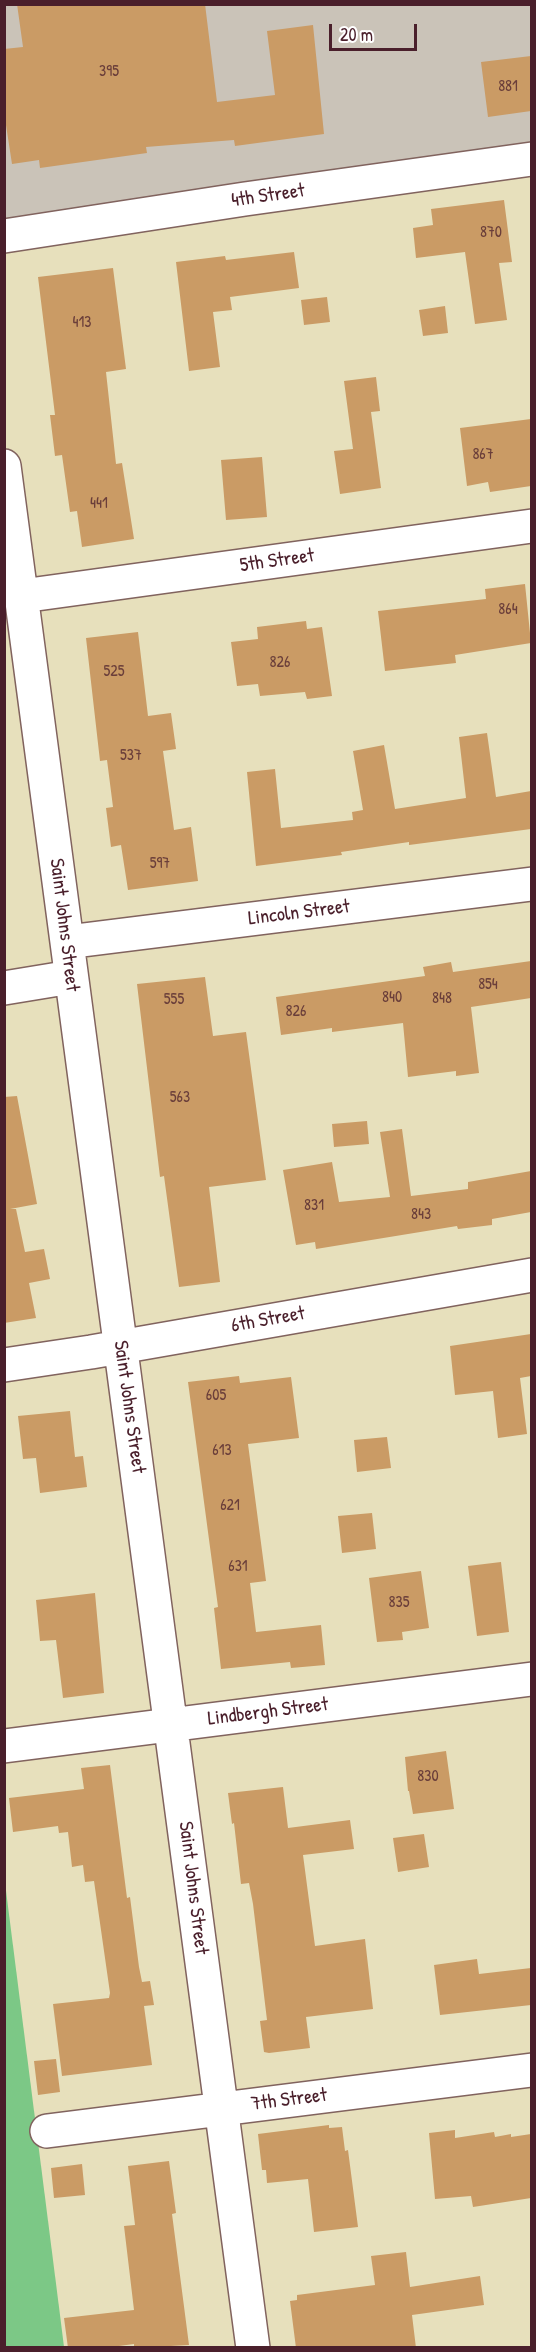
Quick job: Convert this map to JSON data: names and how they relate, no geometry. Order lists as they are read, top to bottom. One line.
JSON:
{"streets":{"street":["4th Street","5th Street","Lincoln Street","Saint Johns Street","6th Street","Lindbergh Street","7th Street"]},"crossings":[["5th Street","Saint Johns Street"],["Lincoln Street","Saint Johns Street"],["Saint Johns Street","6th Street"],["Saint Johns Street","Lindbergh Street"],["Saint Johns Street","7th Street"]],"house_numbers":["395","881","870","413","867","441","864","826","525","537","597","854","840","848","555","826","563","831","843","605","613","621","631","835","830"],"scale_bar":"20 m"}
